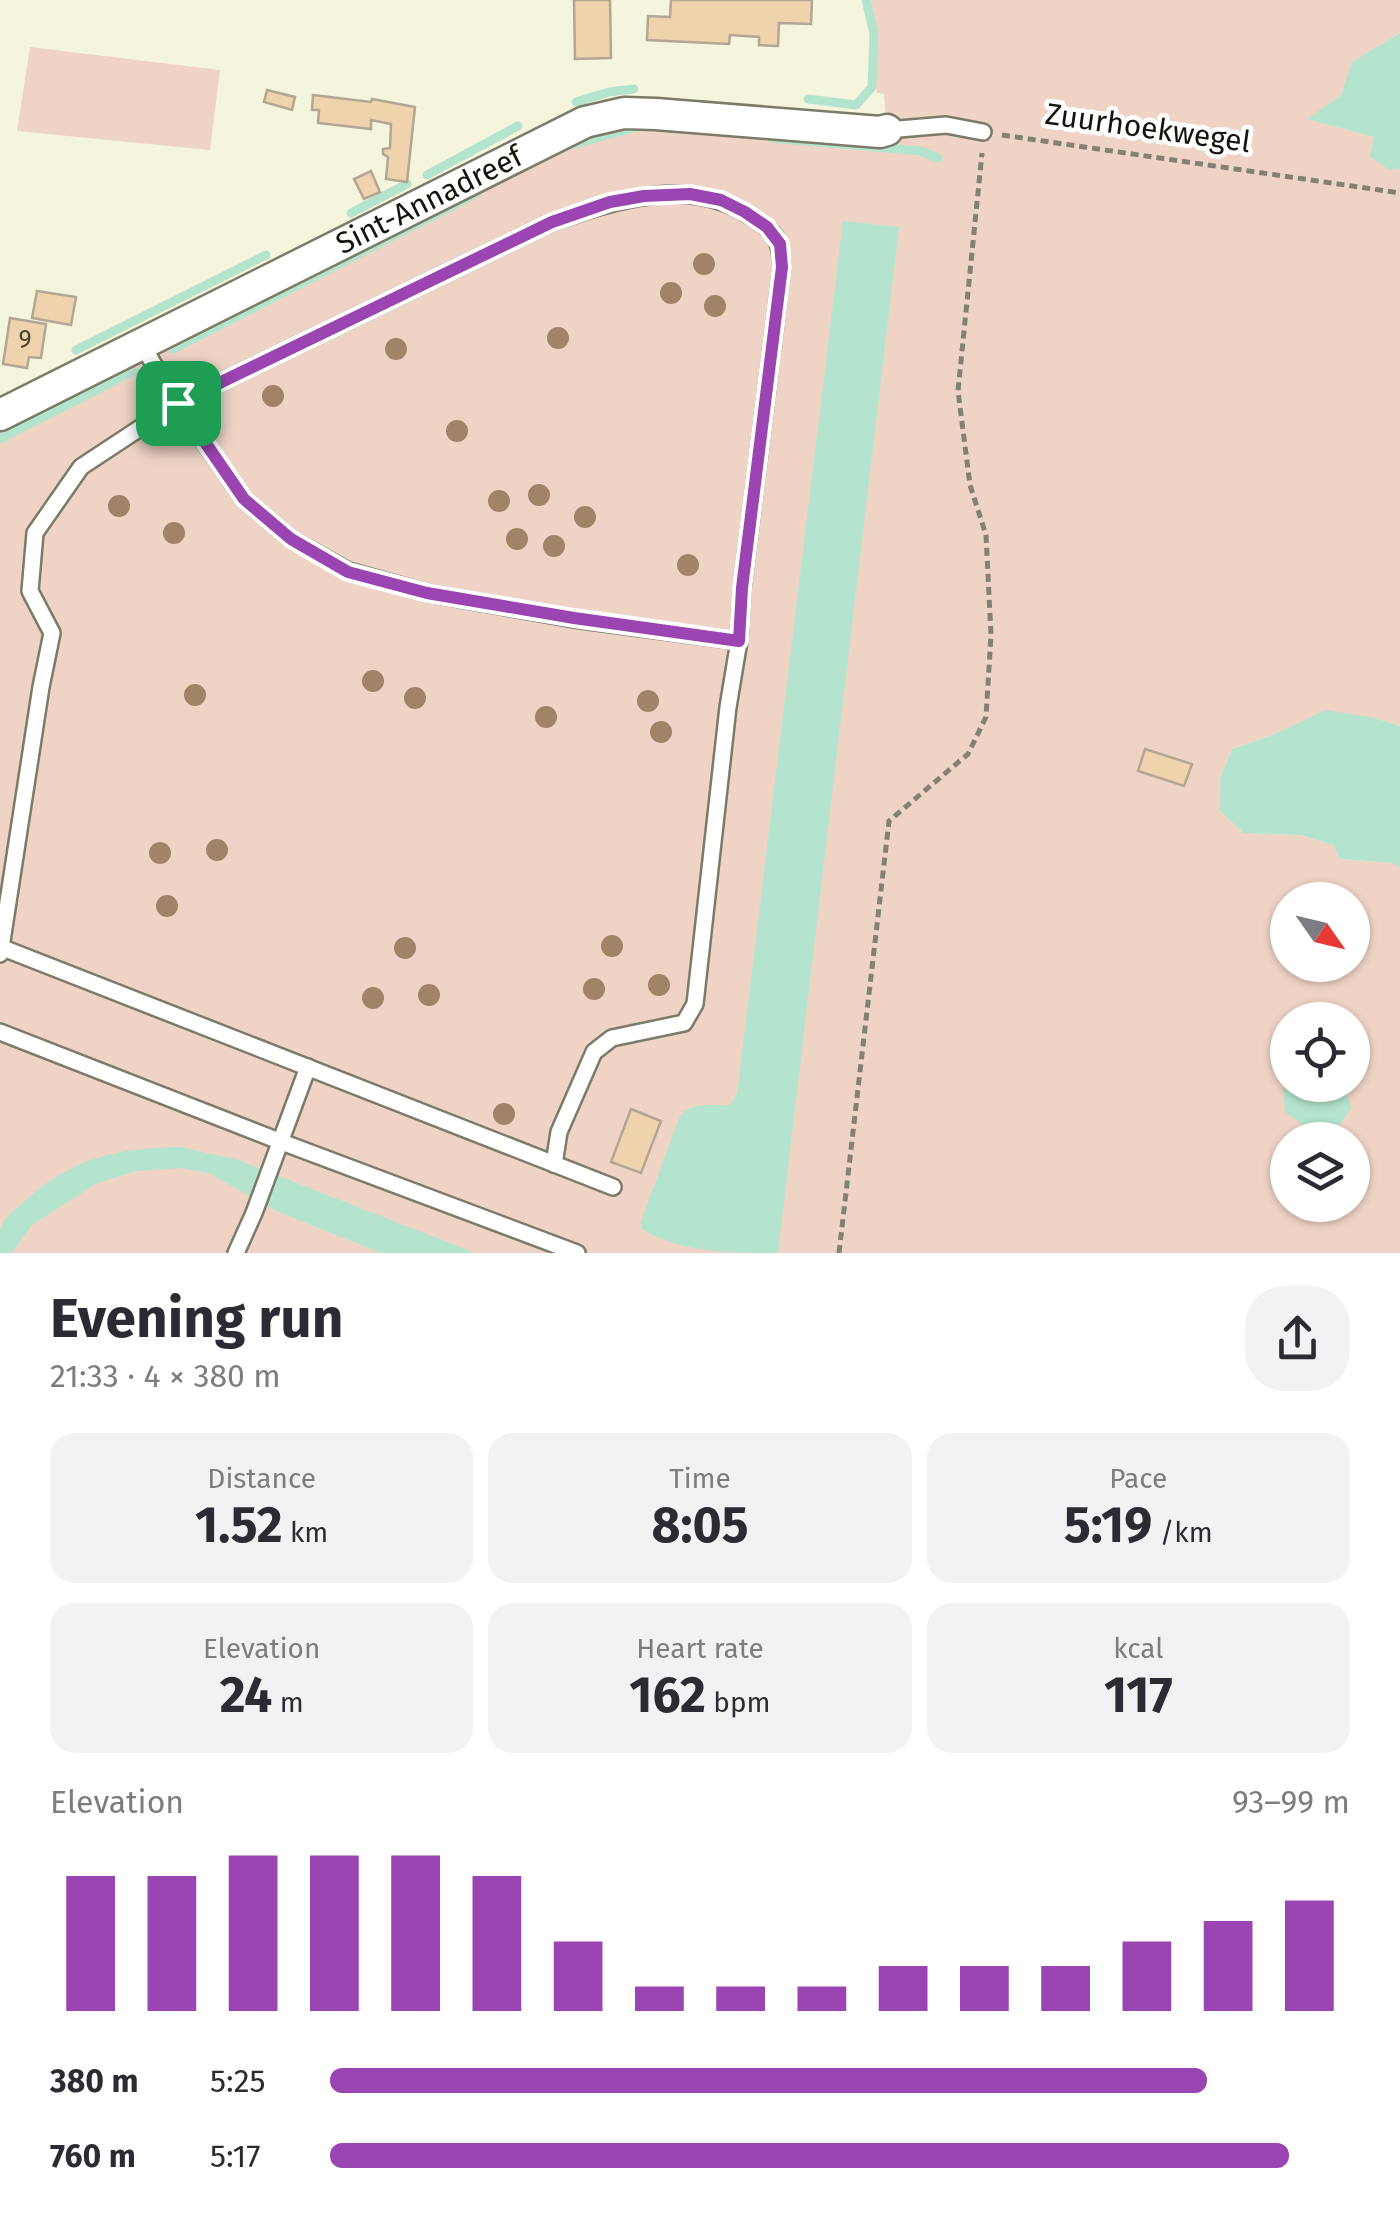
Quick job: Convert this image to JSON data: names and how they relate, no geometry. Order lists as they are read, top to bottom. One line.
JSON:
{"streets":{"street":["Sint-Annadreef"],"path":["Zuurhoekwegel"]},"house_numbers":["9"],"north":"bottom right","page":{"heading":["Evening run","21:33 · 4 × 380 m"],"stats":[["Distance","1.52 km"],["Time","8:05"],["Pace","5:19 /km"],["Elevation","24 m"],["Heart rate","162 bpm"],["kcal","117"]],"chart":["Elevation","93–99 m"],"list":[{"name":"380 m","note":"5:25"},{"name":"760 m","note":"5:17"}]}}
